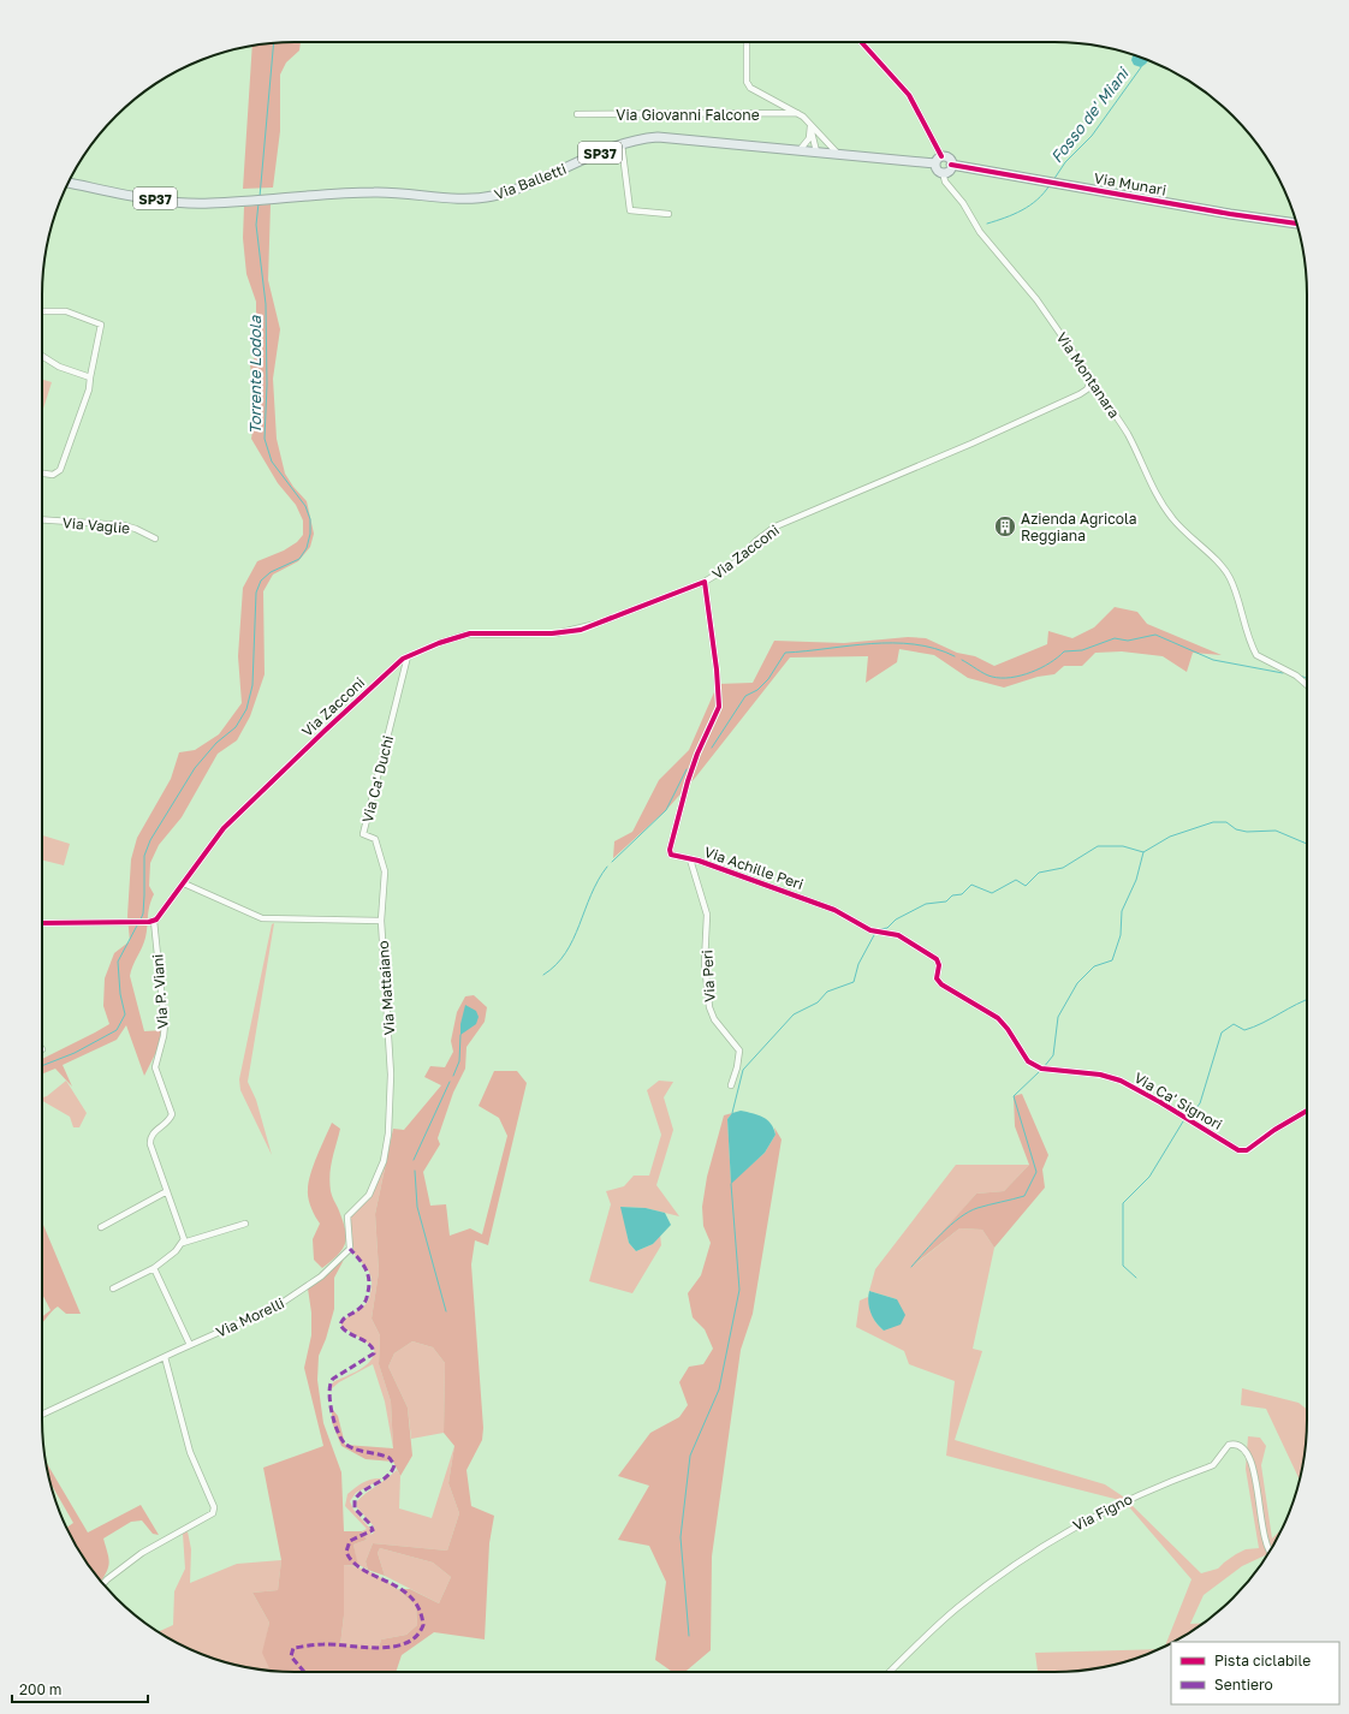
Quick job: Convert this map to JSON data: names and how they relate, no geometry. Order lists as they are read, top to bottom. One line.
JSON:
{"streets":{"main road":["SP37","Via Balletti","Via Munari"],"street":["Via Giovanni Falcone","Via Montanara","Via Vaglie","Via Zacconi","Via Ca' Duchi","Via Achille Peri","Via Peri","Via Mattaiano","Via P. Viani","Via Ca' Signori","Via Morelli","Via Figno"]},"crossings":[["Via Balletti","Via Munari"],["Via Balletti","Via Montanara"],["Via Munari","Via Montanara"],["Via Montanara","Via Zacconi"],["Via Zacconi","Via Ca' Duchi"],["Via Zacconi","Via Achille Peri"],["Via Zacconi","Via Mattaiano"],["Via Zacconi","Via P. Viani"],["Via Ca' Duchi","Via Mattaiano"],["Via Achille Peri","Via Peri"],["Via Achille Peri","Via Ca' Signori"],["Via Mattaiano","Via Morelli"]],"water":["Fosso de' Miani","Torrente Lodola"],"places":{"building":["Azienda Agricola Reggiana"]},"legend":["Pista ciclabile","Sentiero"],"scale_bar":"200 m"}
